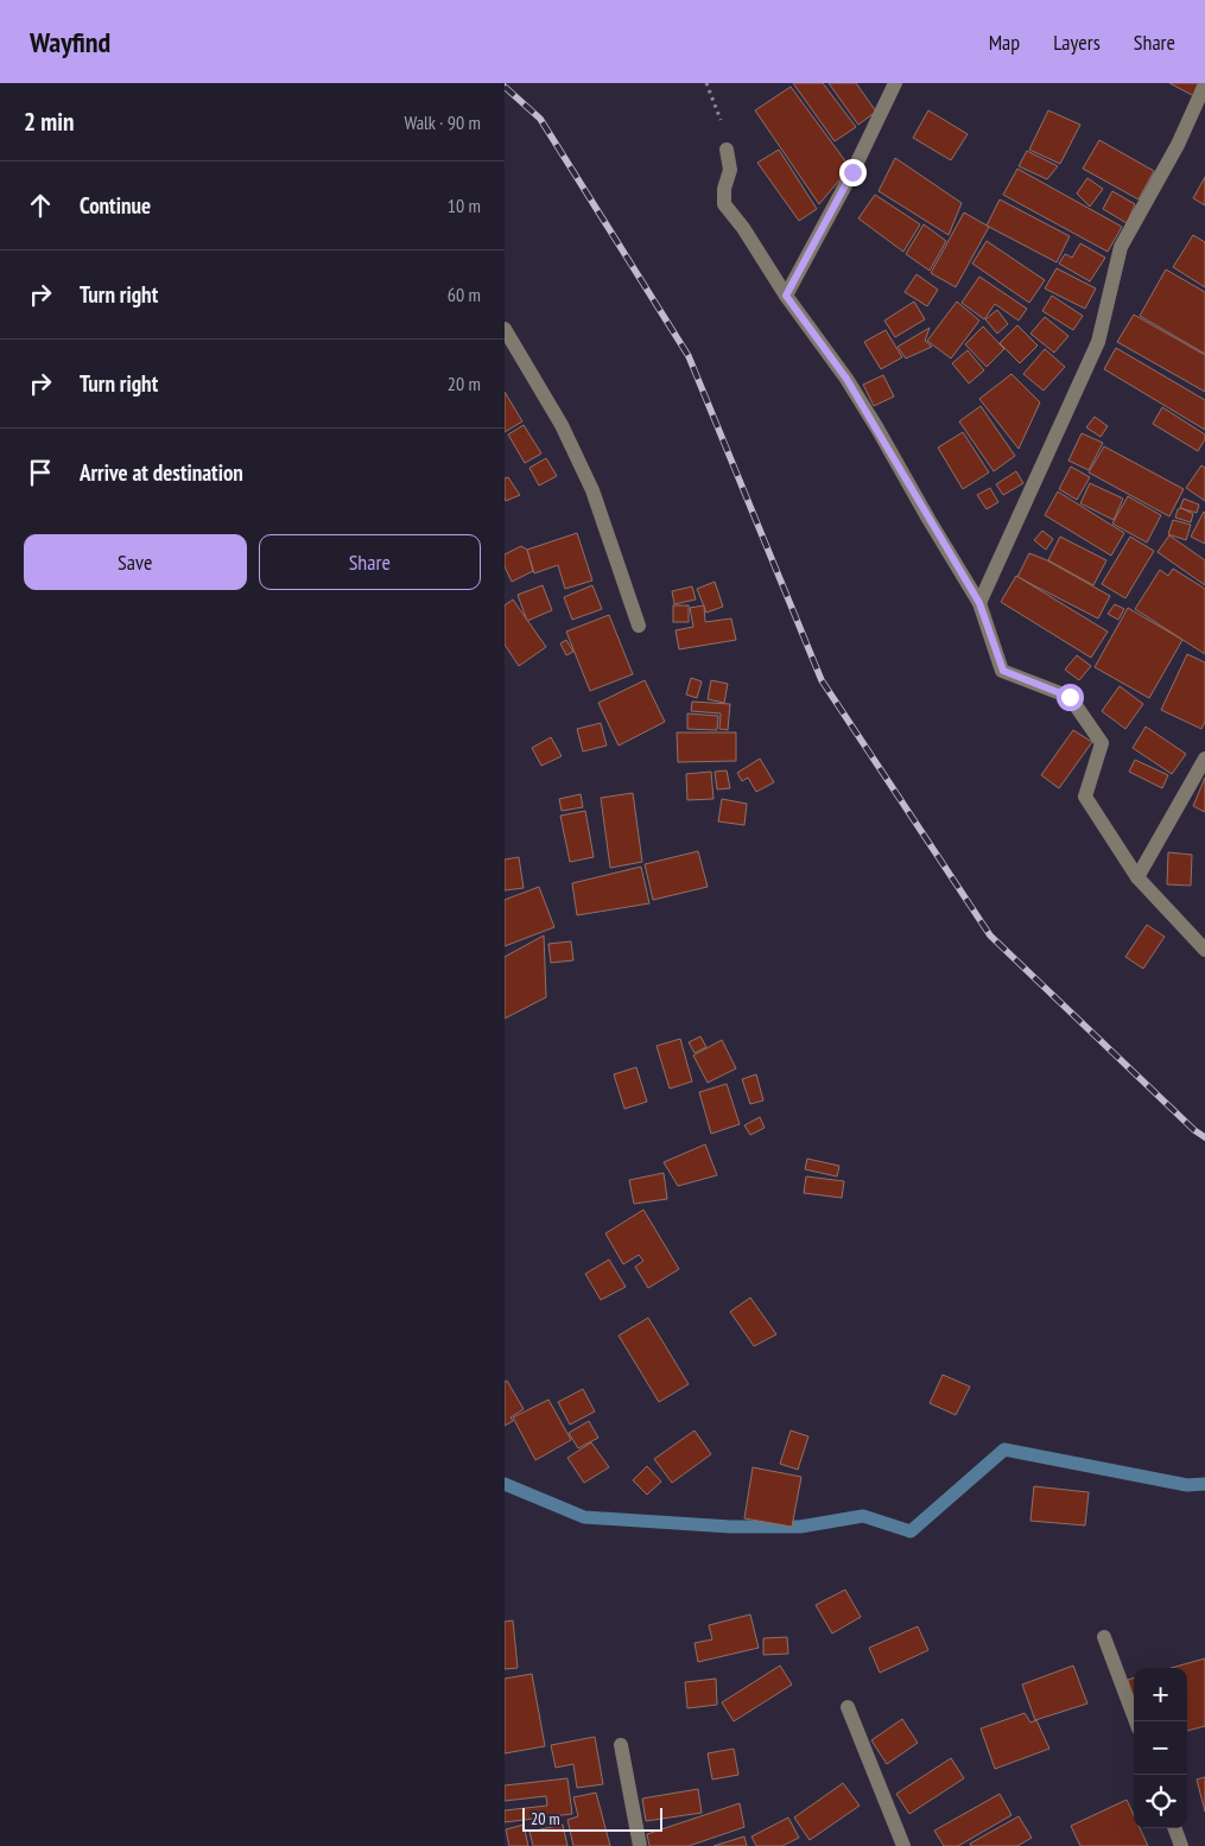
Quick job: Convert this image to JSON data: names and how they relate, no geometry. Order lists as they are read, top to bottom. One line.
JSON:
{"scale_bar":"20 m","page":{"header":"Wayfind","nav":["Map","Layers","Share"],"heading":["2 min","Walk · 90 m"],"list":[["Continue","10 m"],["Turn right","60 m"],["Turn right","20 m"],"Arrive at destination"],"buttons":["Save","Share"],"map_buttons":["+","−"],"scale":"20 m"}}
